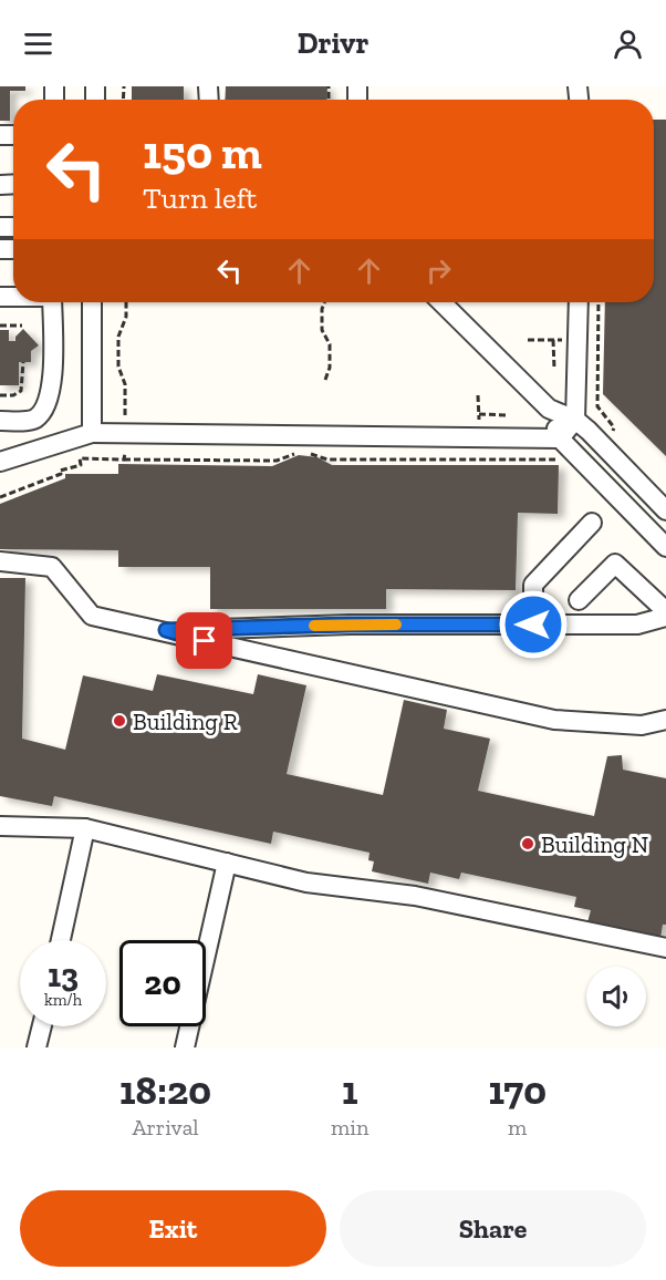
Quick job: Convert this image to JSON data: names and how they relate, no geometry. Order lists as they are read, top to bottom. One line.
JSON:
{"places":["Building R","Building N"],"page":{"header":"Drivr","turn":["150 m","Turn left"],"speed":"13 km/h","limit":"20","eta":["18:20","Arrival","1","min","170","m"],"buttons":["Exit","Share"]}}
